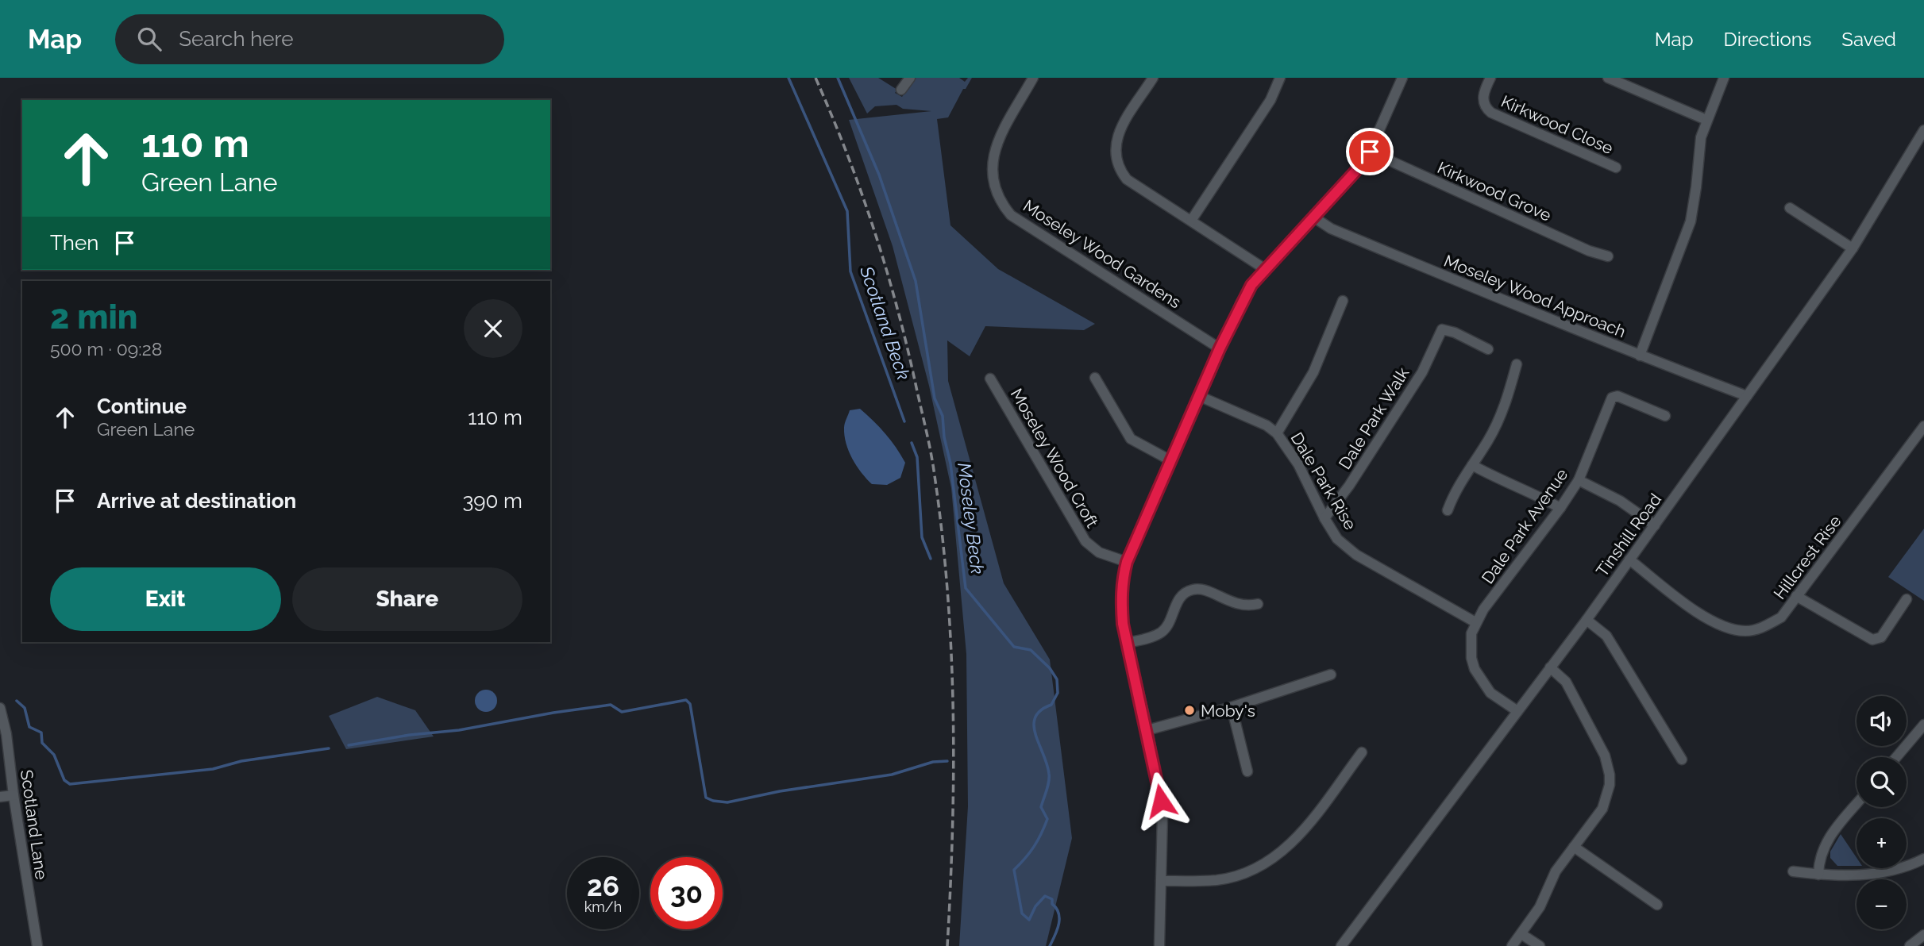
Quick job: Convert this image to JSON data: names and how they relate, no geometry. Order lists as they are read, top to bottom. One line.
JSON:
{"streets":{"street":["Kirkwood Close","Kirkwood Grove","Moseley Wood Gardens","Moseley Wood Approach","Dale Park Walk","Moseley Wood Croft","Dale Park Rise","Dale Park Avenue","Tinshill Road","Hillcrest Rise","Scotland Lane"]},"crossings":[["Moseley Wood Approach","Tinshill Road"],["Dale Park Walk","Dale Park Rise"],["Dale Park Rise","Dale Park Avenue"],["Dale Park Avenue","Tinshill Road"],["Tinshill Road","Hillcrest Rise"]],"water":["Scotland Beck","Moseley Beck"],"places":["Moby's"],"page":{"header":"Map","search":"Search here","nav":["Map","Directions","Saved"],"turn":["110 m","Green Lane"],"then":"Then","heading":["2 min","500 m · 09:28"],"list":[{"name":"Continue","note":"Green Lane","value":"110 m"},{"name":"Arrive at destination","value":"390 m"}],"buttons":["Exit","Share"],"map_buttons":["+","−"],"speed":"26 km/h","limit":"30"}}
